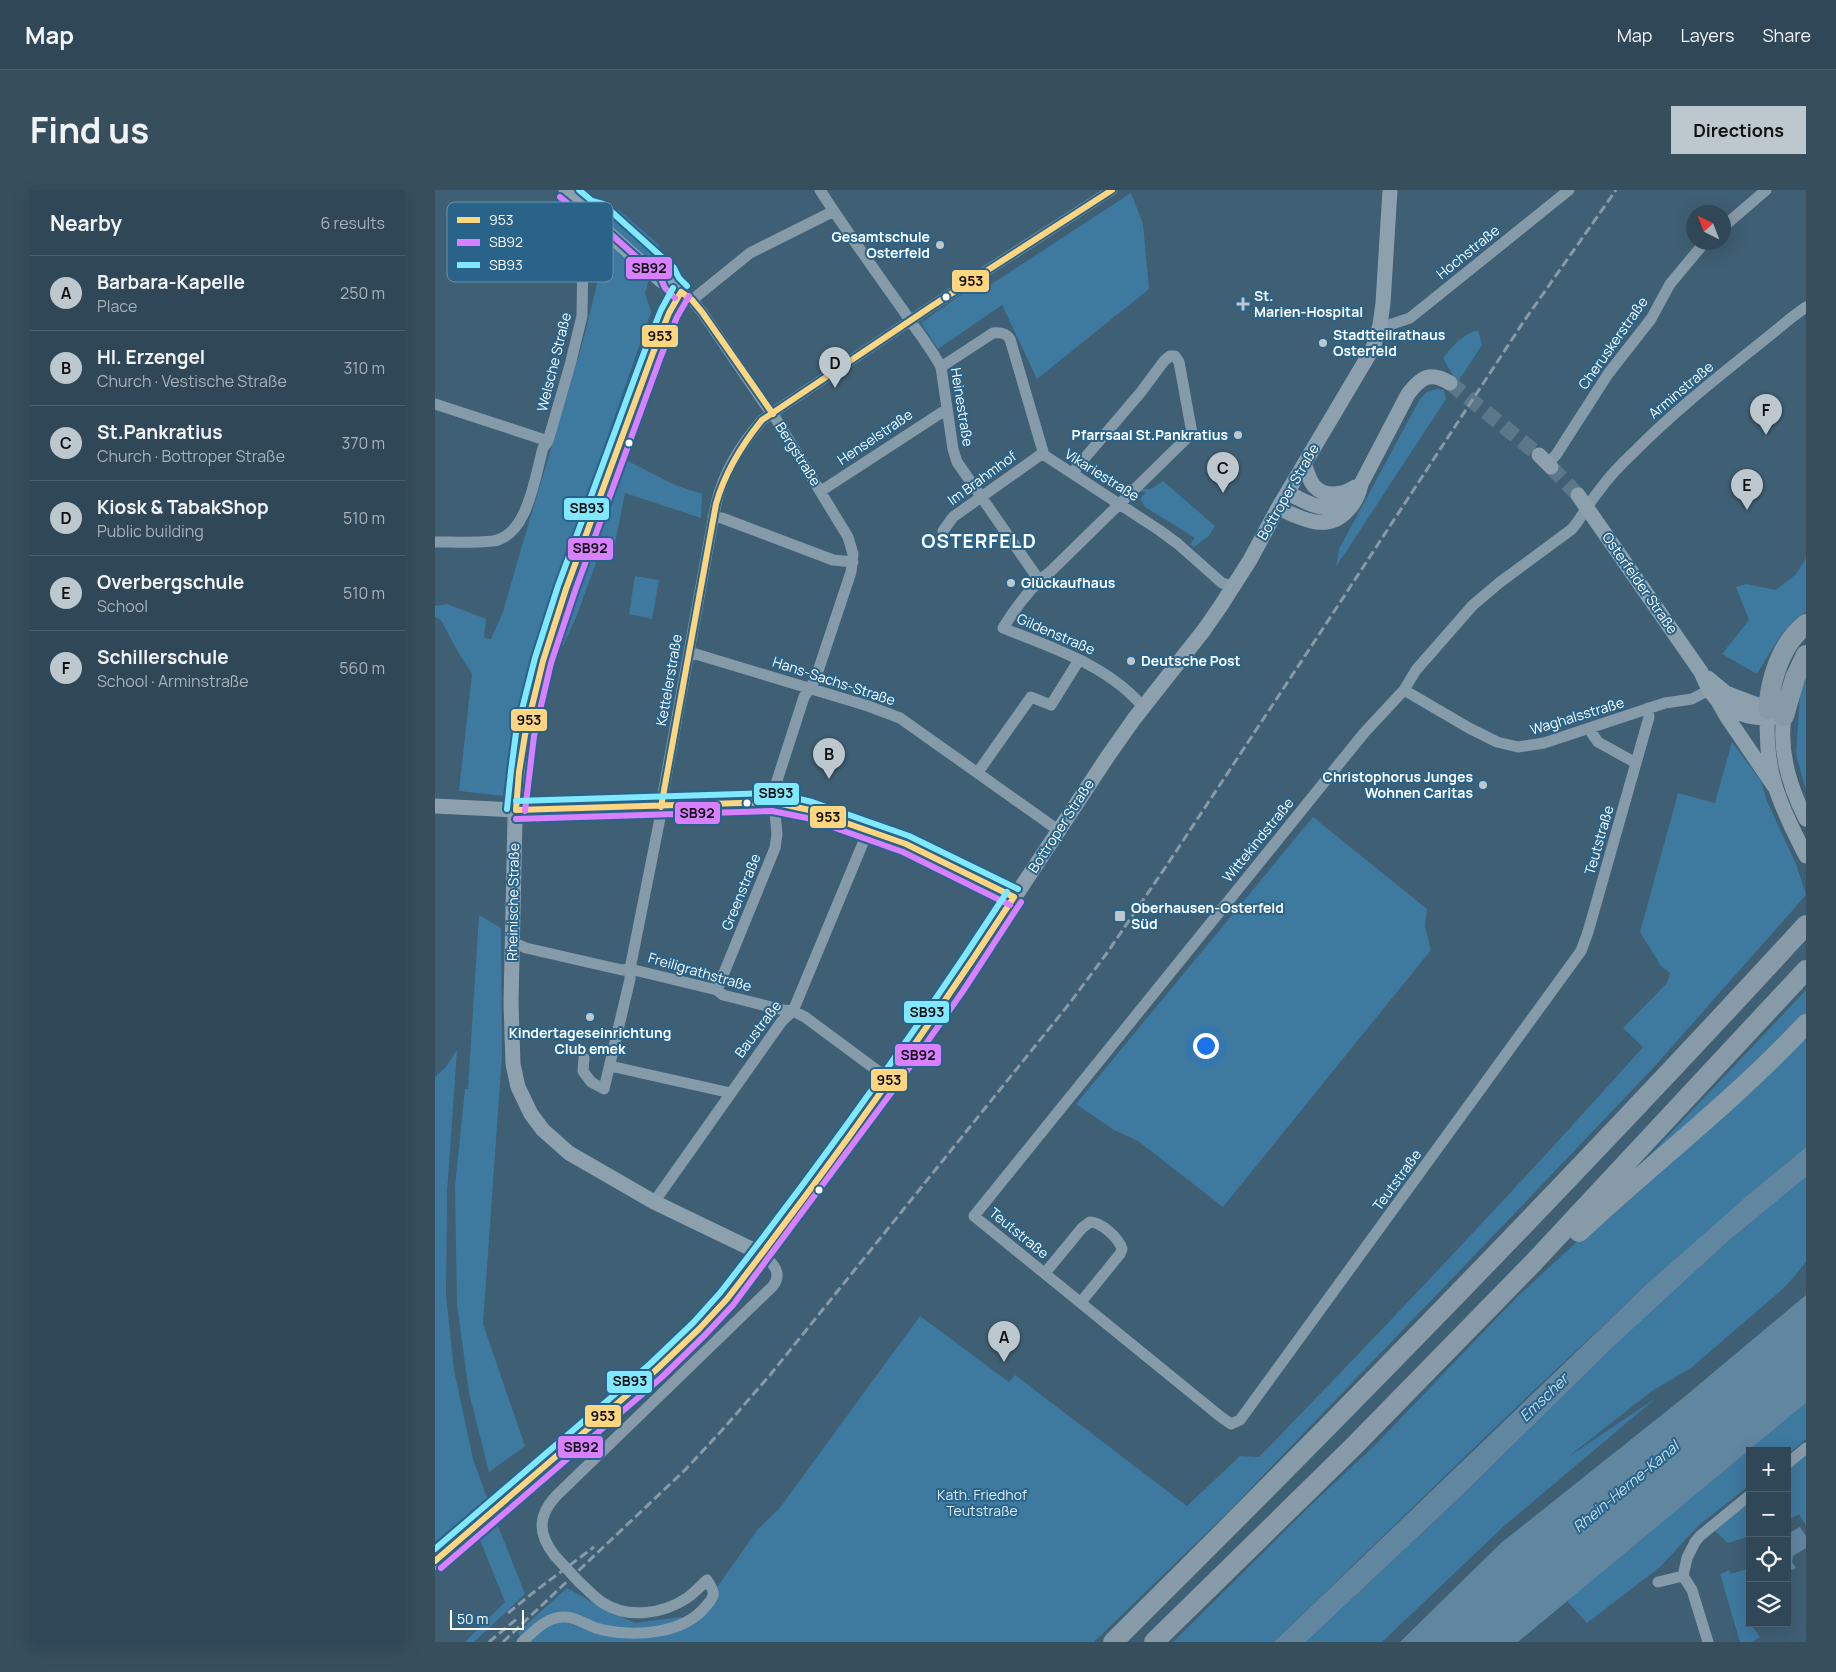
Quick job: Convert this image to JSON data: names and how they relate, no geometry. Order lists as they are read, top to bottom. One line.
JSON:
{"streets":{"main road":["Bergstraße","Bottroper Straße","Osterfelder Straße","Rheinische Straße"],"street":["Hochstraße","Cheruskerstraße","Welsche Straße","Arminstraße","Heinestraße","Henselstraße","Vikariestraße","Im Brahmhof","Gildenstraße","Kettelerstraße","Hans-Sachs-Straße","Waghalsstraße","Wittekindstraße","Teutstraße","Greenstraße","Freiligrathstraße","Baustraße"]},"crossings":[["Hochstraße","Bottroper Straße"],["Arminstraße","Osterfelder Straße"],["Arminstraße","Wittekindstraße"],["Heinestraße","Henselstraße"],["Heinestraße","Vikariestraße"],["Heinestraße","Im Brahmhof"],["Heinestraße","Gildenstraße"],["Heinestraße","Kettelerstraße"],["Henselstraße","Bergstraße"],["Bergstraße","Kettelerstraße"],["Bergstraße","Greenstraße"],["Bergstraße","Rheinische Straße"],["Vikariestraße","Im Brahmhof"],["Vikariestraße","Bottroper Straße"],["Bottroper Straße","Gildenstraße"],["Bottroper Straße","Hans-Sachs-Straße"],["Bottroper Straße","Rheinische Straße"],["Bottroper Straße","Freiligrathstraße"],["Osterfelder Straße","Waghalsstraße"],["Osterfelder Straße","Wittekindstraße"],["Kettelerstraße","Hans-Sachs-Straße"],["Kettelerstraße","Freiligrathstraße"],["Hans-Sachs-Straße","Greenstraße"],["Waghalsstraße","Wittekindstraße"],["Waghalsstraße","Teutstraße"],["Wittekindstraße","Teutstraße"],["Greenstraße","Freiligrathstraße"],["Rheinische Straße","Freiligrathstraße"],["Rheinische Straße","Baustraße"],["Freiligrathstraße","Baustraße"]],"districts":["OSTERFELD"],"water":["Emscher","Rhein-Herne-Kanal"],"parks":["Kath. Friedhof Teutstraße"],"places":{"other":["Gesamtschule Osterfeld","Stadtteilrathaus Osterfeld","Pfarrsaal St.Pankratius","Glückaufhaus","Deutsche Post","Christophorus Junges Wohnen Caritas","Kindertageseinrichtung Club emek"],"health":["St. Marien-Hospital"],"transit":["Oberhausen-Osterfeld Süd"]},"lines":["transit line 953","transit line SB93","transit line SB92"],"legend":["953","SB92","SB93"],"scale_bar":"50 m","north":"top left","page":{"header":"Map","nav":["Map","Layers","Share"],"title":"Find us","buttons":"Directions","heading":["Nearby","6 results"],"list":[{"mark":"A","name":"Barbara-Kapelle","note":"Place","value":"250 m"},{"mark":"B","name":"Hl. Erzengel","note":"Church · Vestische Straße","value":"310 m"},{"mark":"C","name":"St.Pankratius","note":"Church · Bottroper Straße","value":"370 m"},{"mark":"D","name":"Kiosk & TabakShop","note":"Public building","value":"510 m"},{"mark":"E","name":"Overbergschule","note":"School","value":"510 m"},{"mark":"F","name":"Schillerschule","note":"School · Arminstraße","value":"560 m"}],"pins":["D","F","C","E","B","A"],"map_buttons":["+","−"],"scale":"50 m"}}
